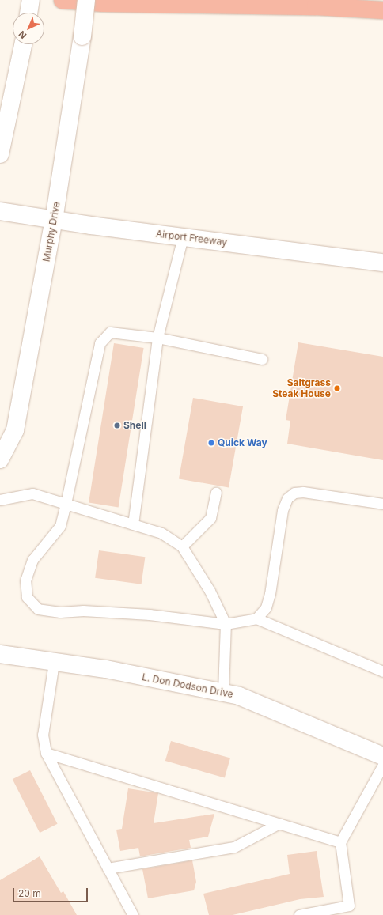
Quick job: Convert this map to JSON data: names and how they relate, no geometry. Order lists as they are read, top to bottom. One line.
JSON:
{"streets":{"main road":["Murphy Drive","Airport Freeway","L. Don Dodson Drive"]},"crossings":[["Murphy Drive","Airport Freeway"]],"places":["Saltgrass Steak House","Shell","Quick Way"],"scale_bar":"20 m","north":"bottom left"}
